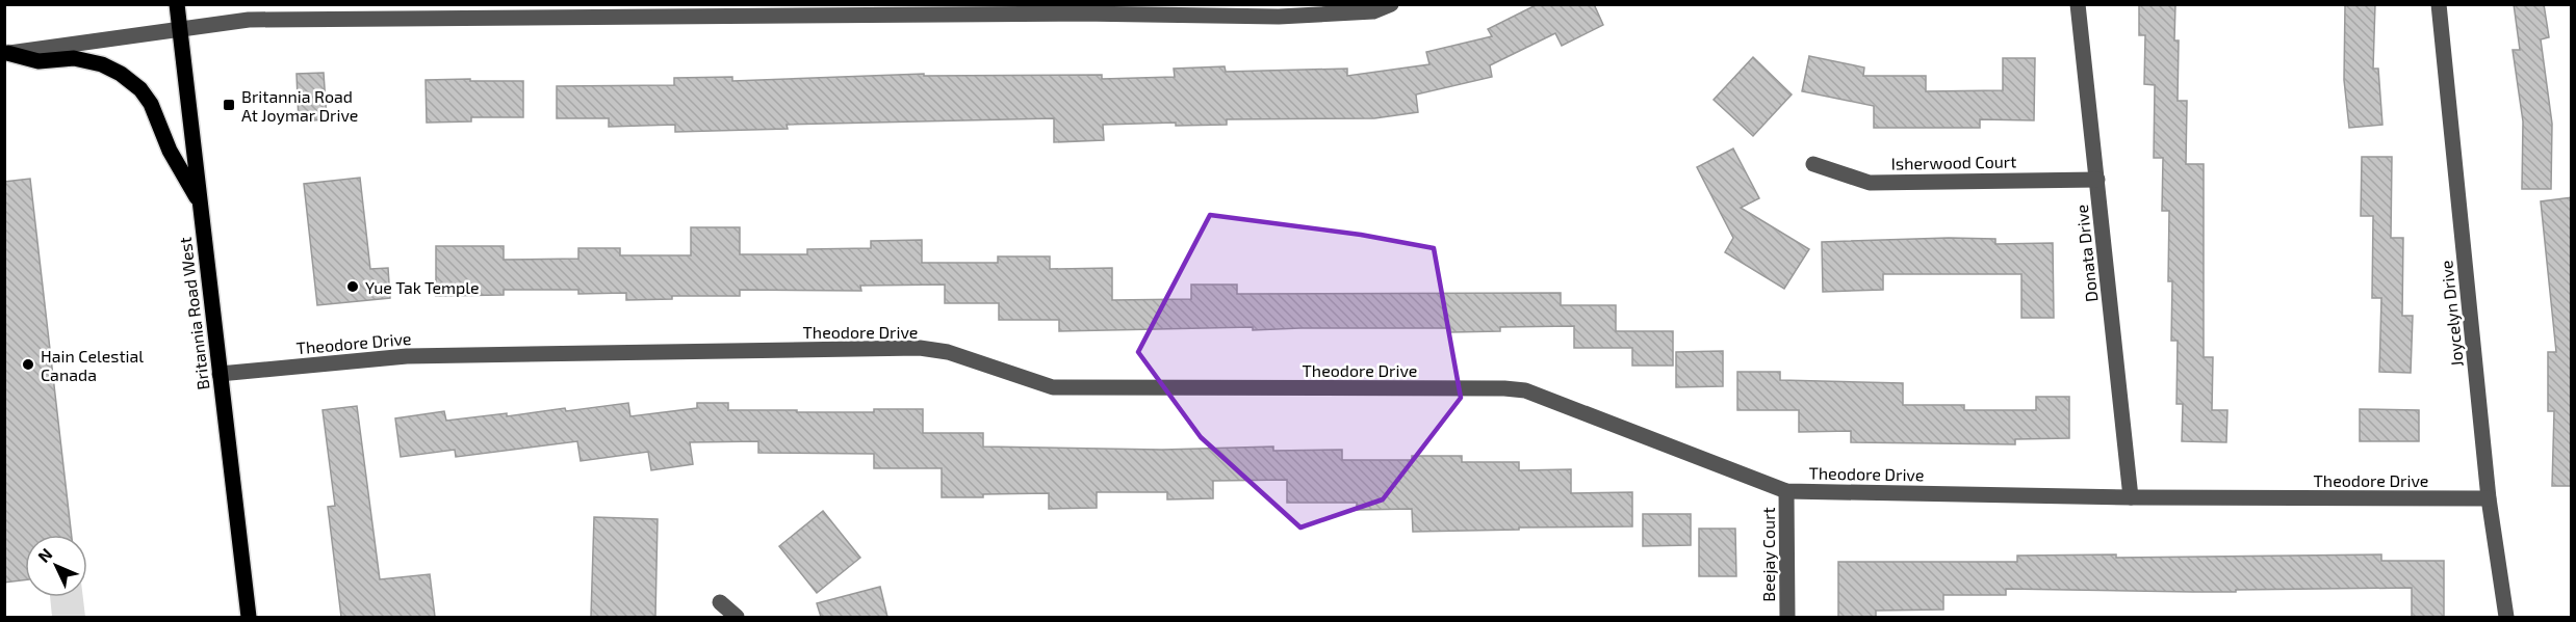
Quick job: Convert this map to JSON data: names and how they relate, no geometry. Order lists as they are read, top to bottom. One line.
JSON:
{"streets":{"main road":["Britannia Road West"],"street":["Isherwood Court","Donata Drive","Joycelyn Drive","Theodore Drive","Beejay Court"]},"crossings":[["Isherwood Court","Donata Drive"],["Donata Drive","Theodore Drive"],["Britannia Road West","Theodore Drive"],["Joycelyn Drive","Theodore Drive"],["Theodore Drive","Beejay Court"]],"places":{"transit":["Britannia Road At Joymar Drive"],"other":["Yue Tak Temple","Hain Celestial Canada"]},"north":"top left"}
